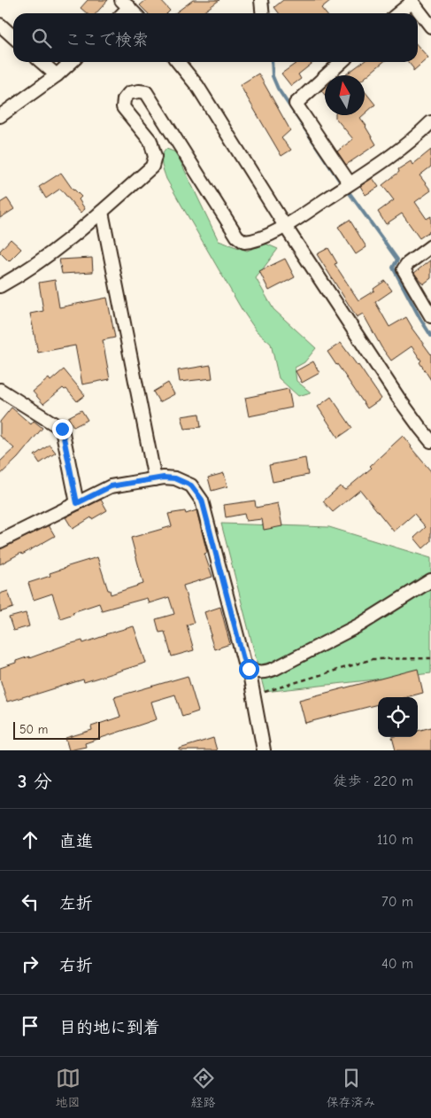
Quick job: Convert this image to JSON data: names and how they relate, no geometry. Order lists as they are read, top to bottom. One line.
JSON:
{"scale_bar":"50 m","north":"top","page":{"search":"ここで検索","scale":"50 m","heading":["3 分","徒歩 · 220 m"],"list":[["直進","110 m"],["左折","70 m"],["右折","40 m"],"目的地に到着"],"nav":["地図","経路","保存済み"]}}
